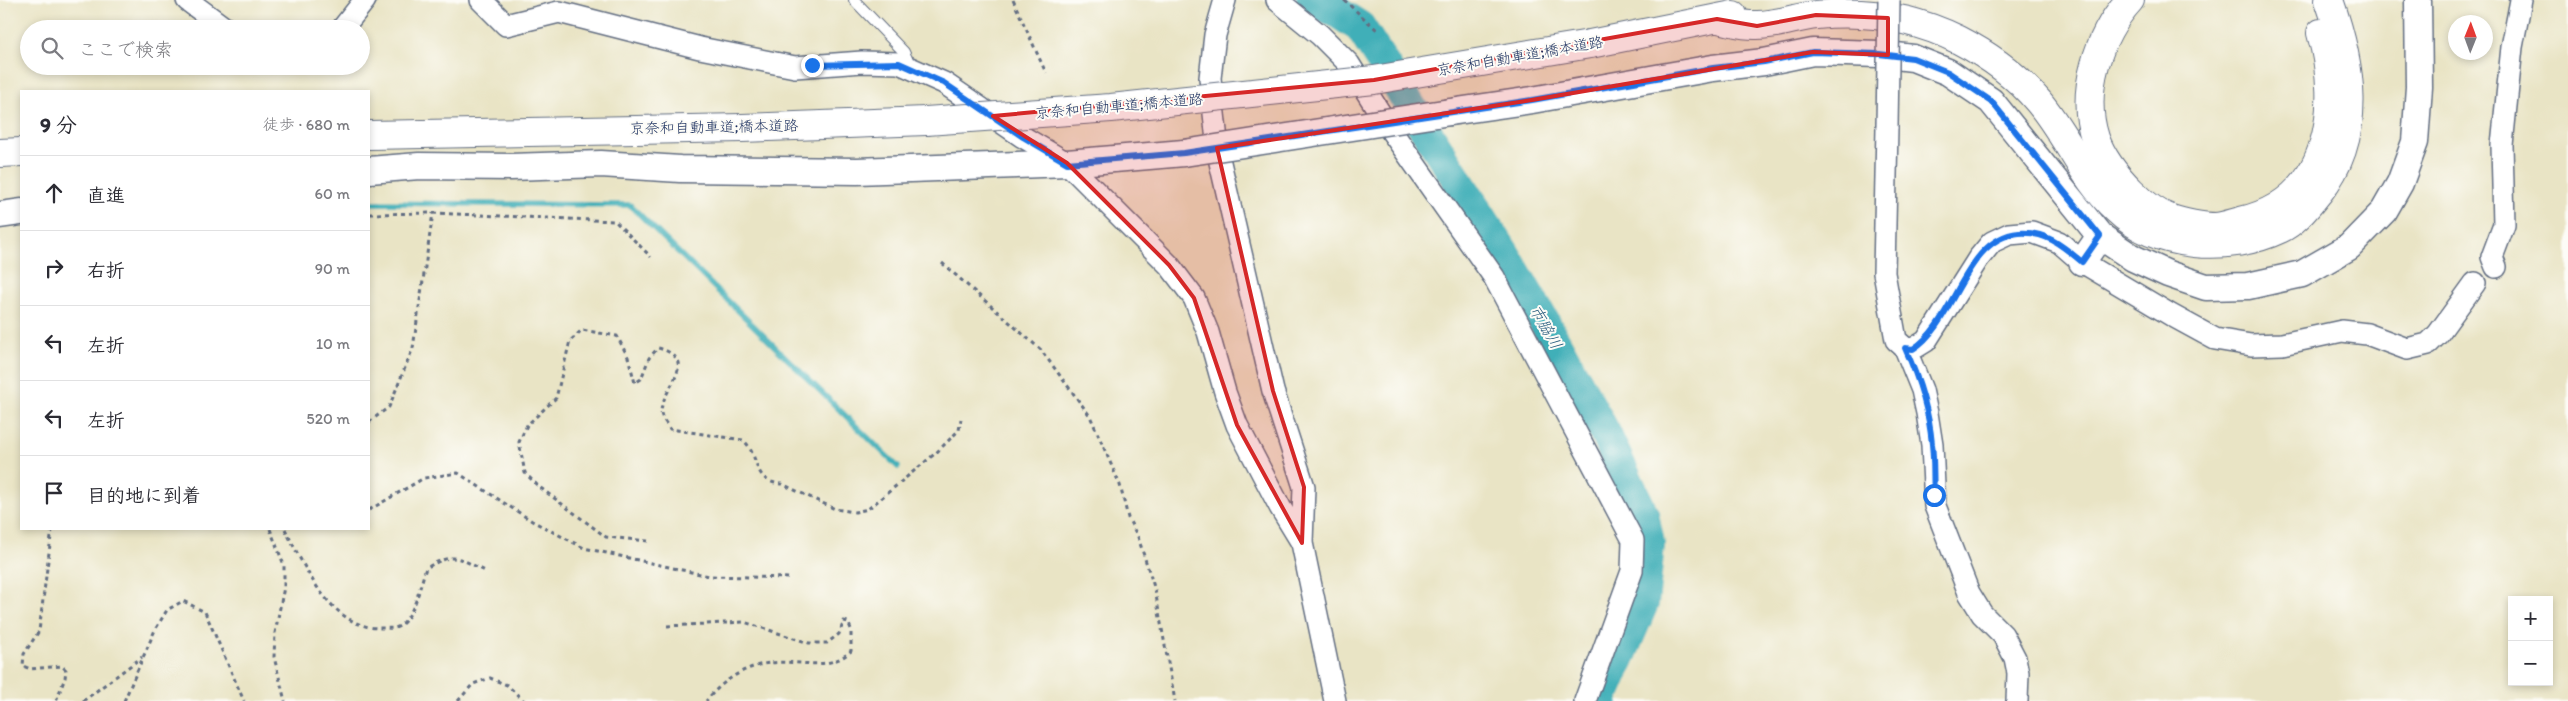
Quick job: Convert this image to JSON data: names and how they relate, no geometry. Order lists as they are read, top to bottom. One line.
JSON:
{"streets":{"highway":["京奈和自動車道;橋本道路"]},"water":["市脇川"],"north":"top","page":{"search":"ここで検索","heading":["9 分","徒歩 · 680 m"],"list":[["直進","60 m"],["右折","90 m"],["左折","10 m"],["左折","520 m"],"目的地に到着"],"map_buttons":["+","−"]}}
